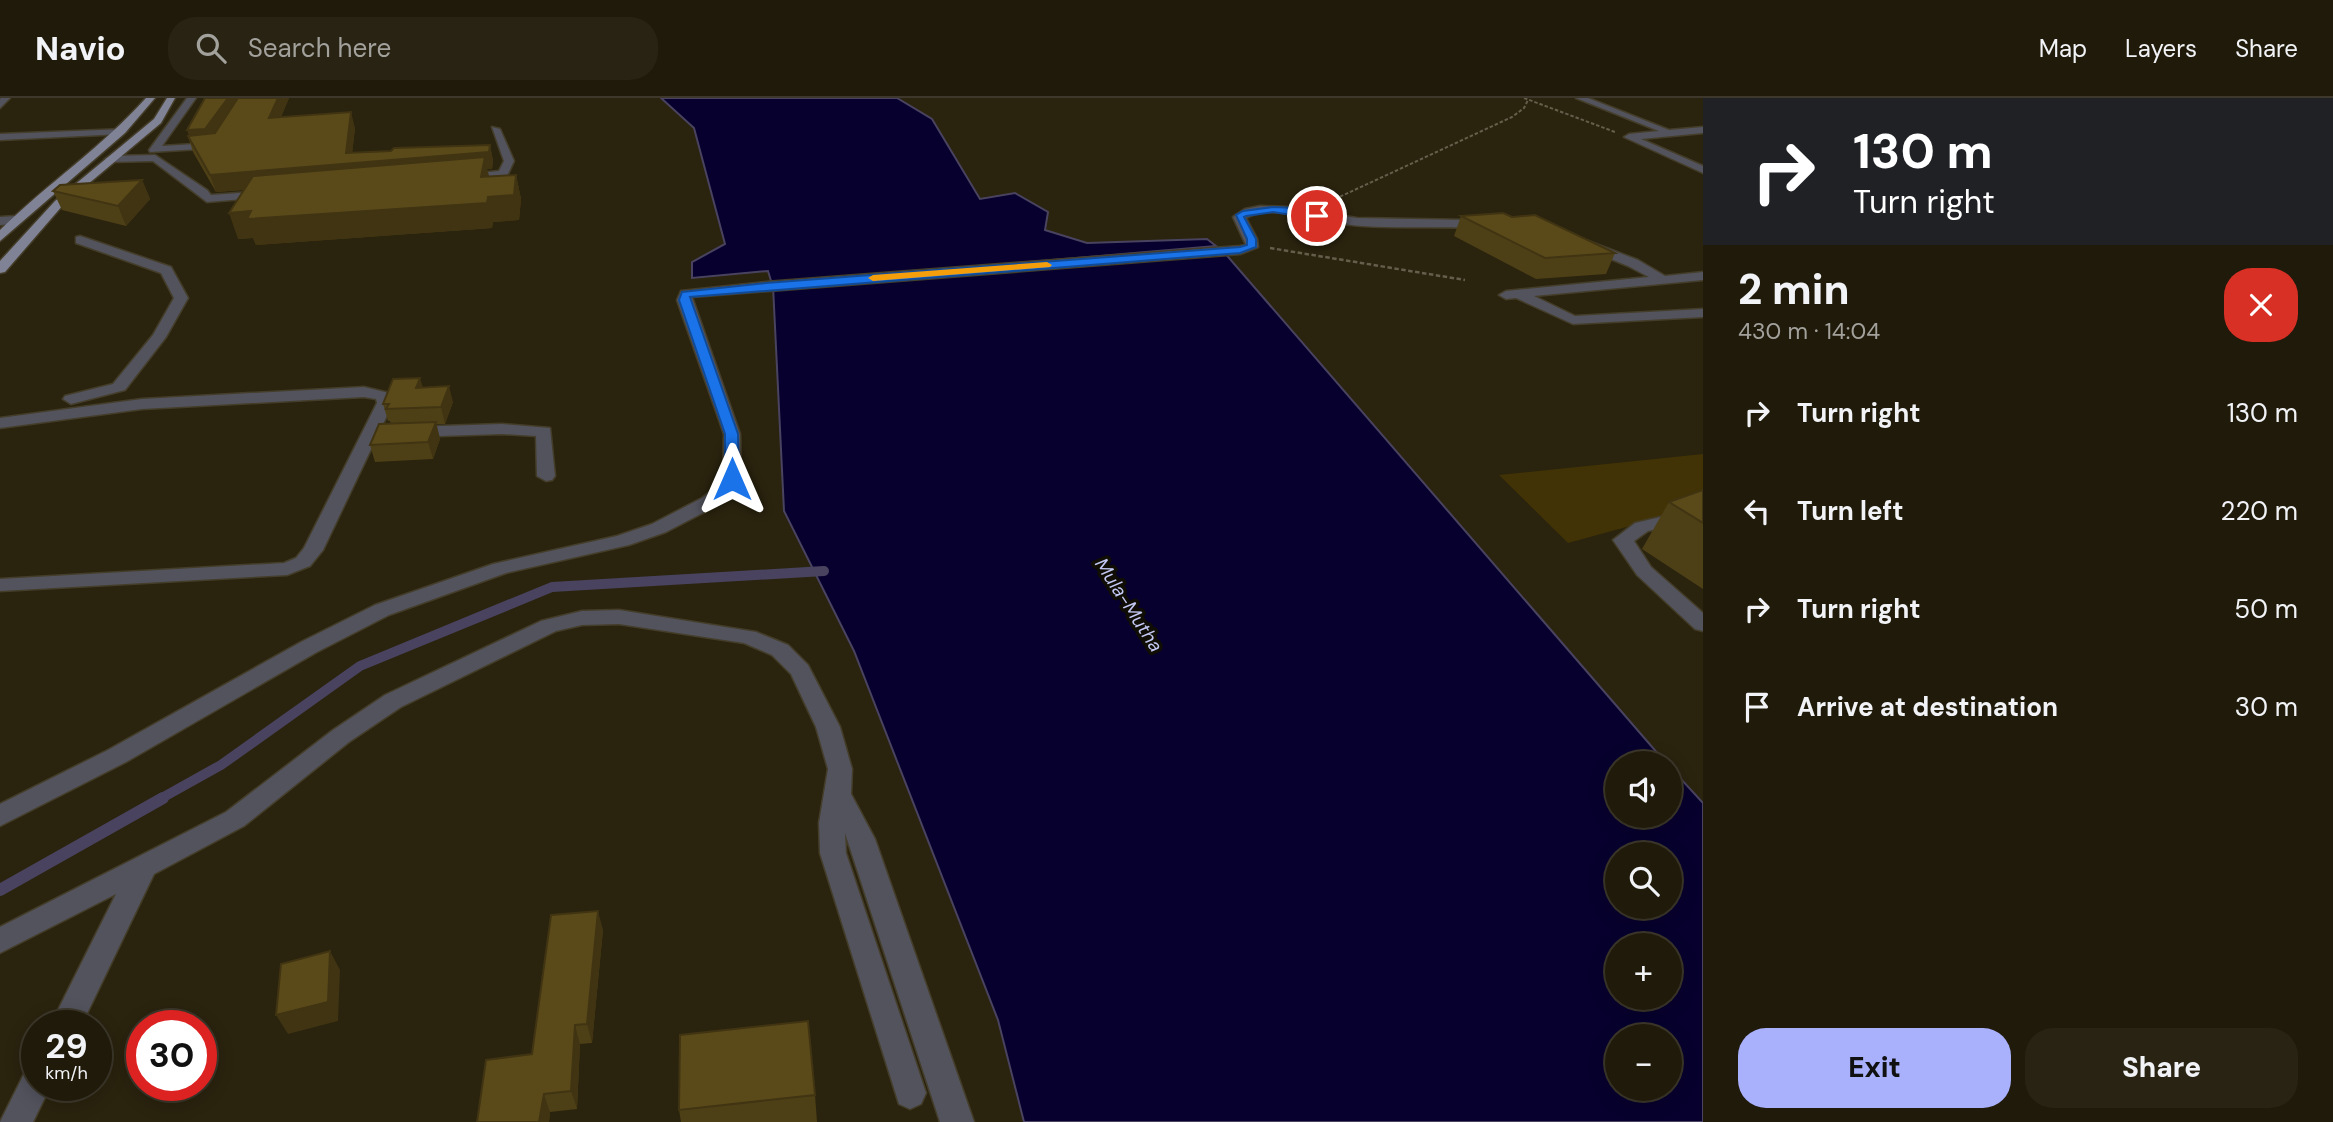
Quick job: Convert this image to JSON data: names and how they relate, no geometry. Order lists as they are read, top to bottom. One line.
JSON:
{"water":["Mula-Mutha"],"page":{"header":"Navio","search":"Search here","nav":["Map","Layers","Share"],"turn":["130 m","Turn right"],"heading":["2 min","430 m · 14:04"],"list":[{"name":"Turn right","value":"130 m"},{"name":"Turn left","value":"220 m"},{"name":"Turn right","value":"50 m"},{"name":"Arrive at destination","value":"30 m"}],"map_buttons":["+","−"],"speed":"29 km/h","limit":"30","buttons":["Exit","Share"]}}
